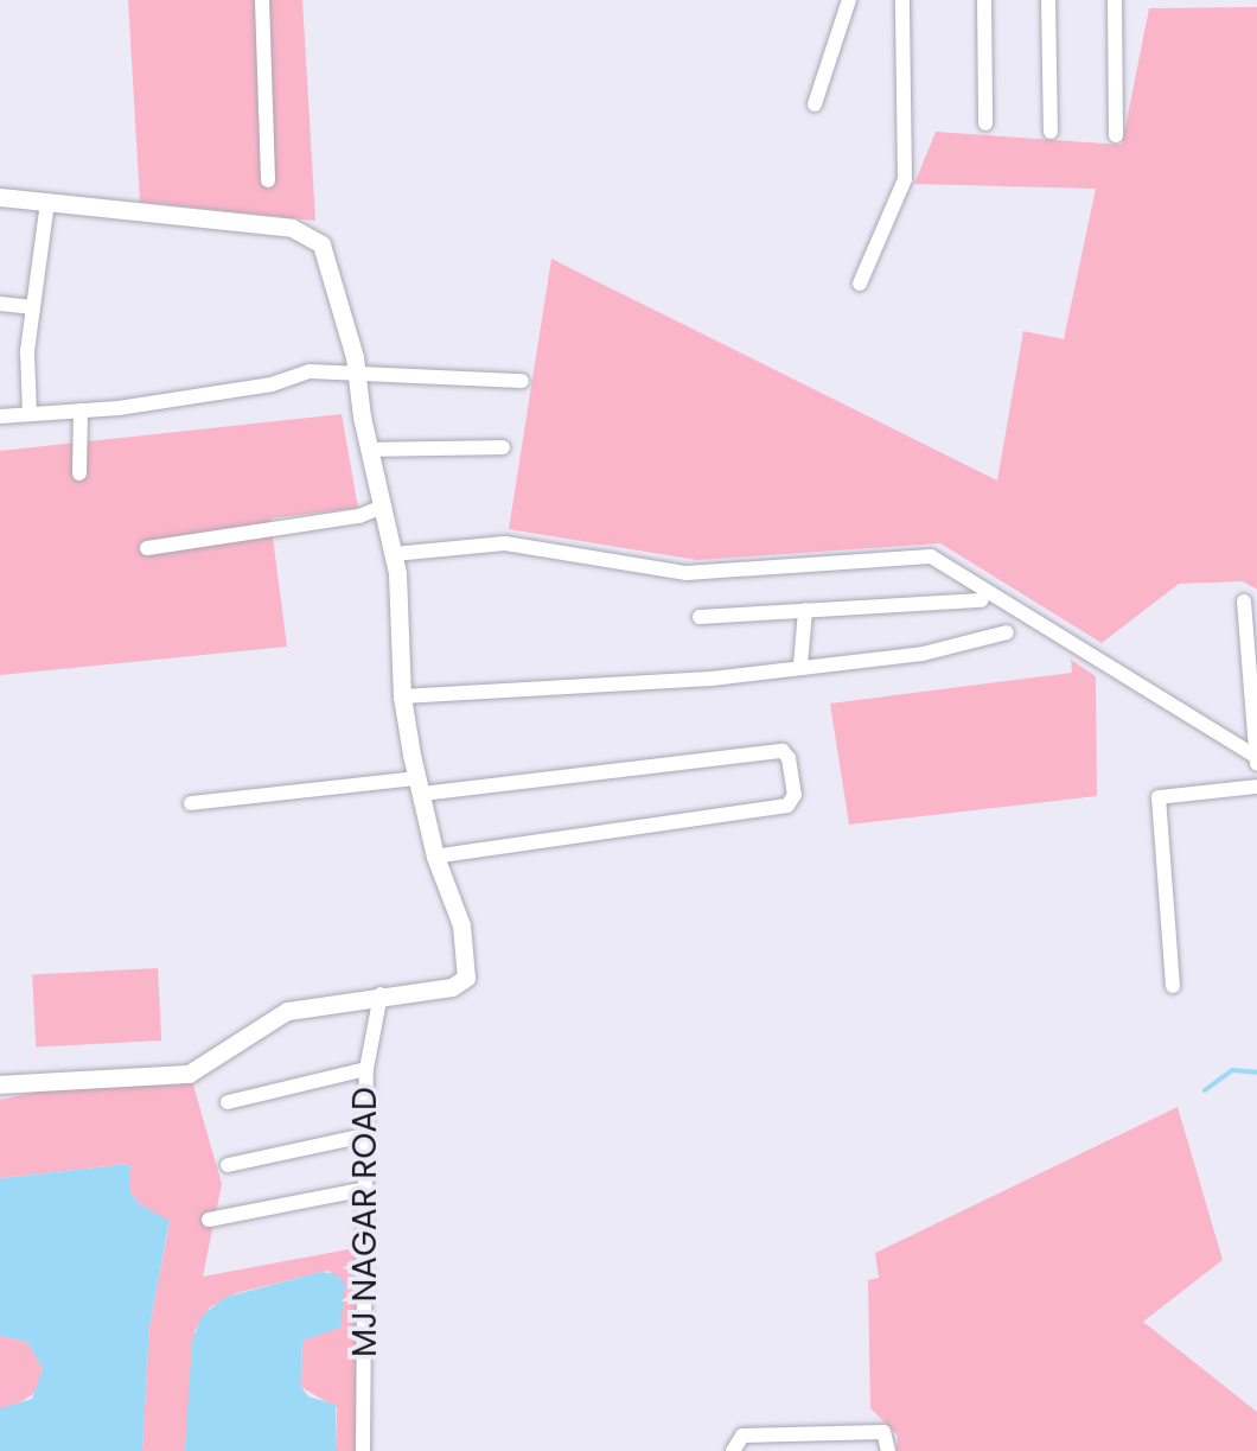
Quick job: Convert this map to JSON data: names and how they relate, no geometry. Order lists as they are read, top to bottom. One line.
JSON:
{"streets":{"street":["MJ NAGAR ROAD"]}}
